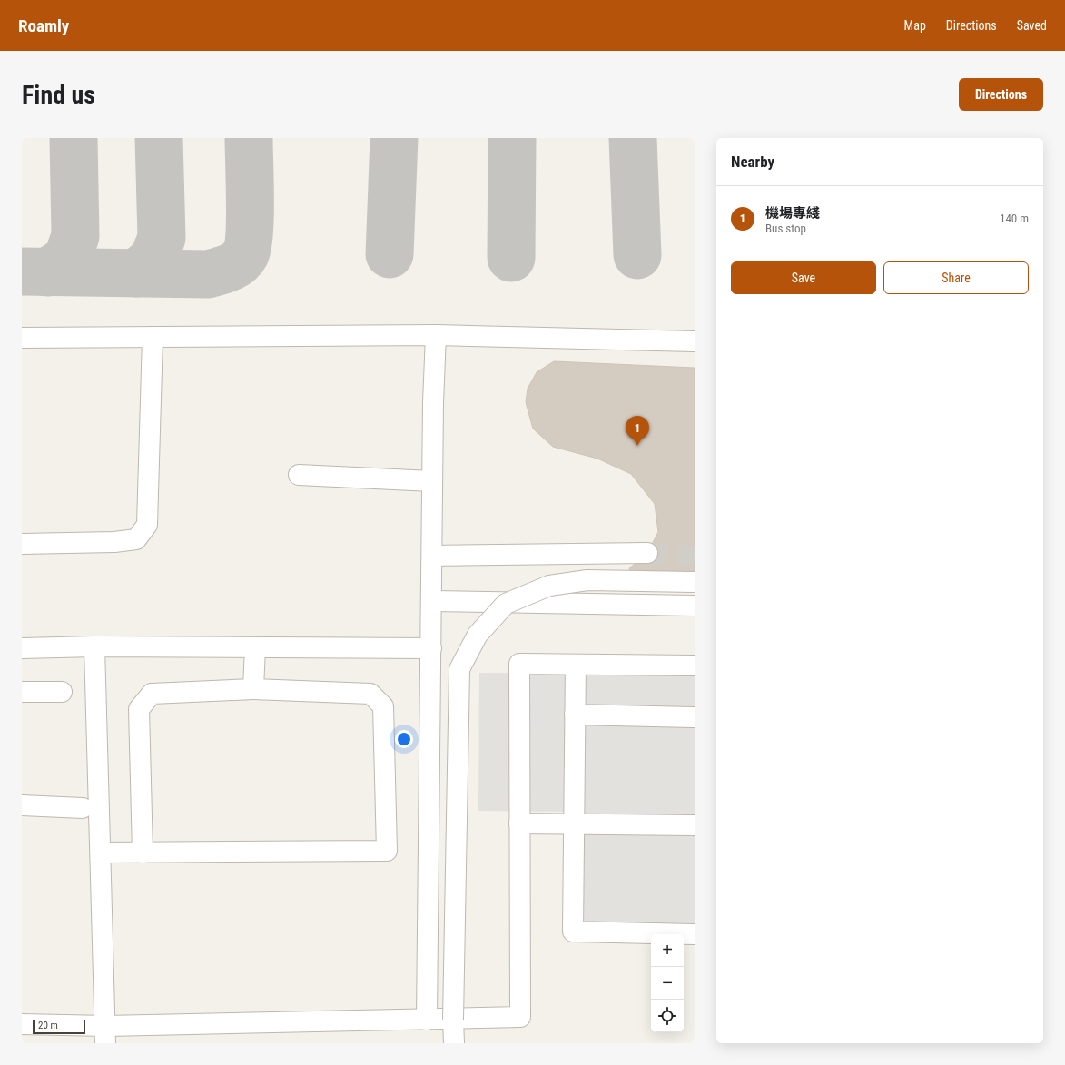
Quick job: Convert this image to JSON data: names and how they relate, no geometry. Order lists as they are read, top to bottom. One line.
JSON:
{"scale_bar":"20 m","page":{"header":"Roamly","nav":["Map","Directions","Saved"],"buttons":["Directions",["Save","Share"]],"title":"Find us","heading":"Nearby","list":[{"mark":"1","name":"機場專綫","note":"Bus stop","value":"140 m"}],"pins":"1","map_buttons":["+","−"],"scale":"20 m"}}
